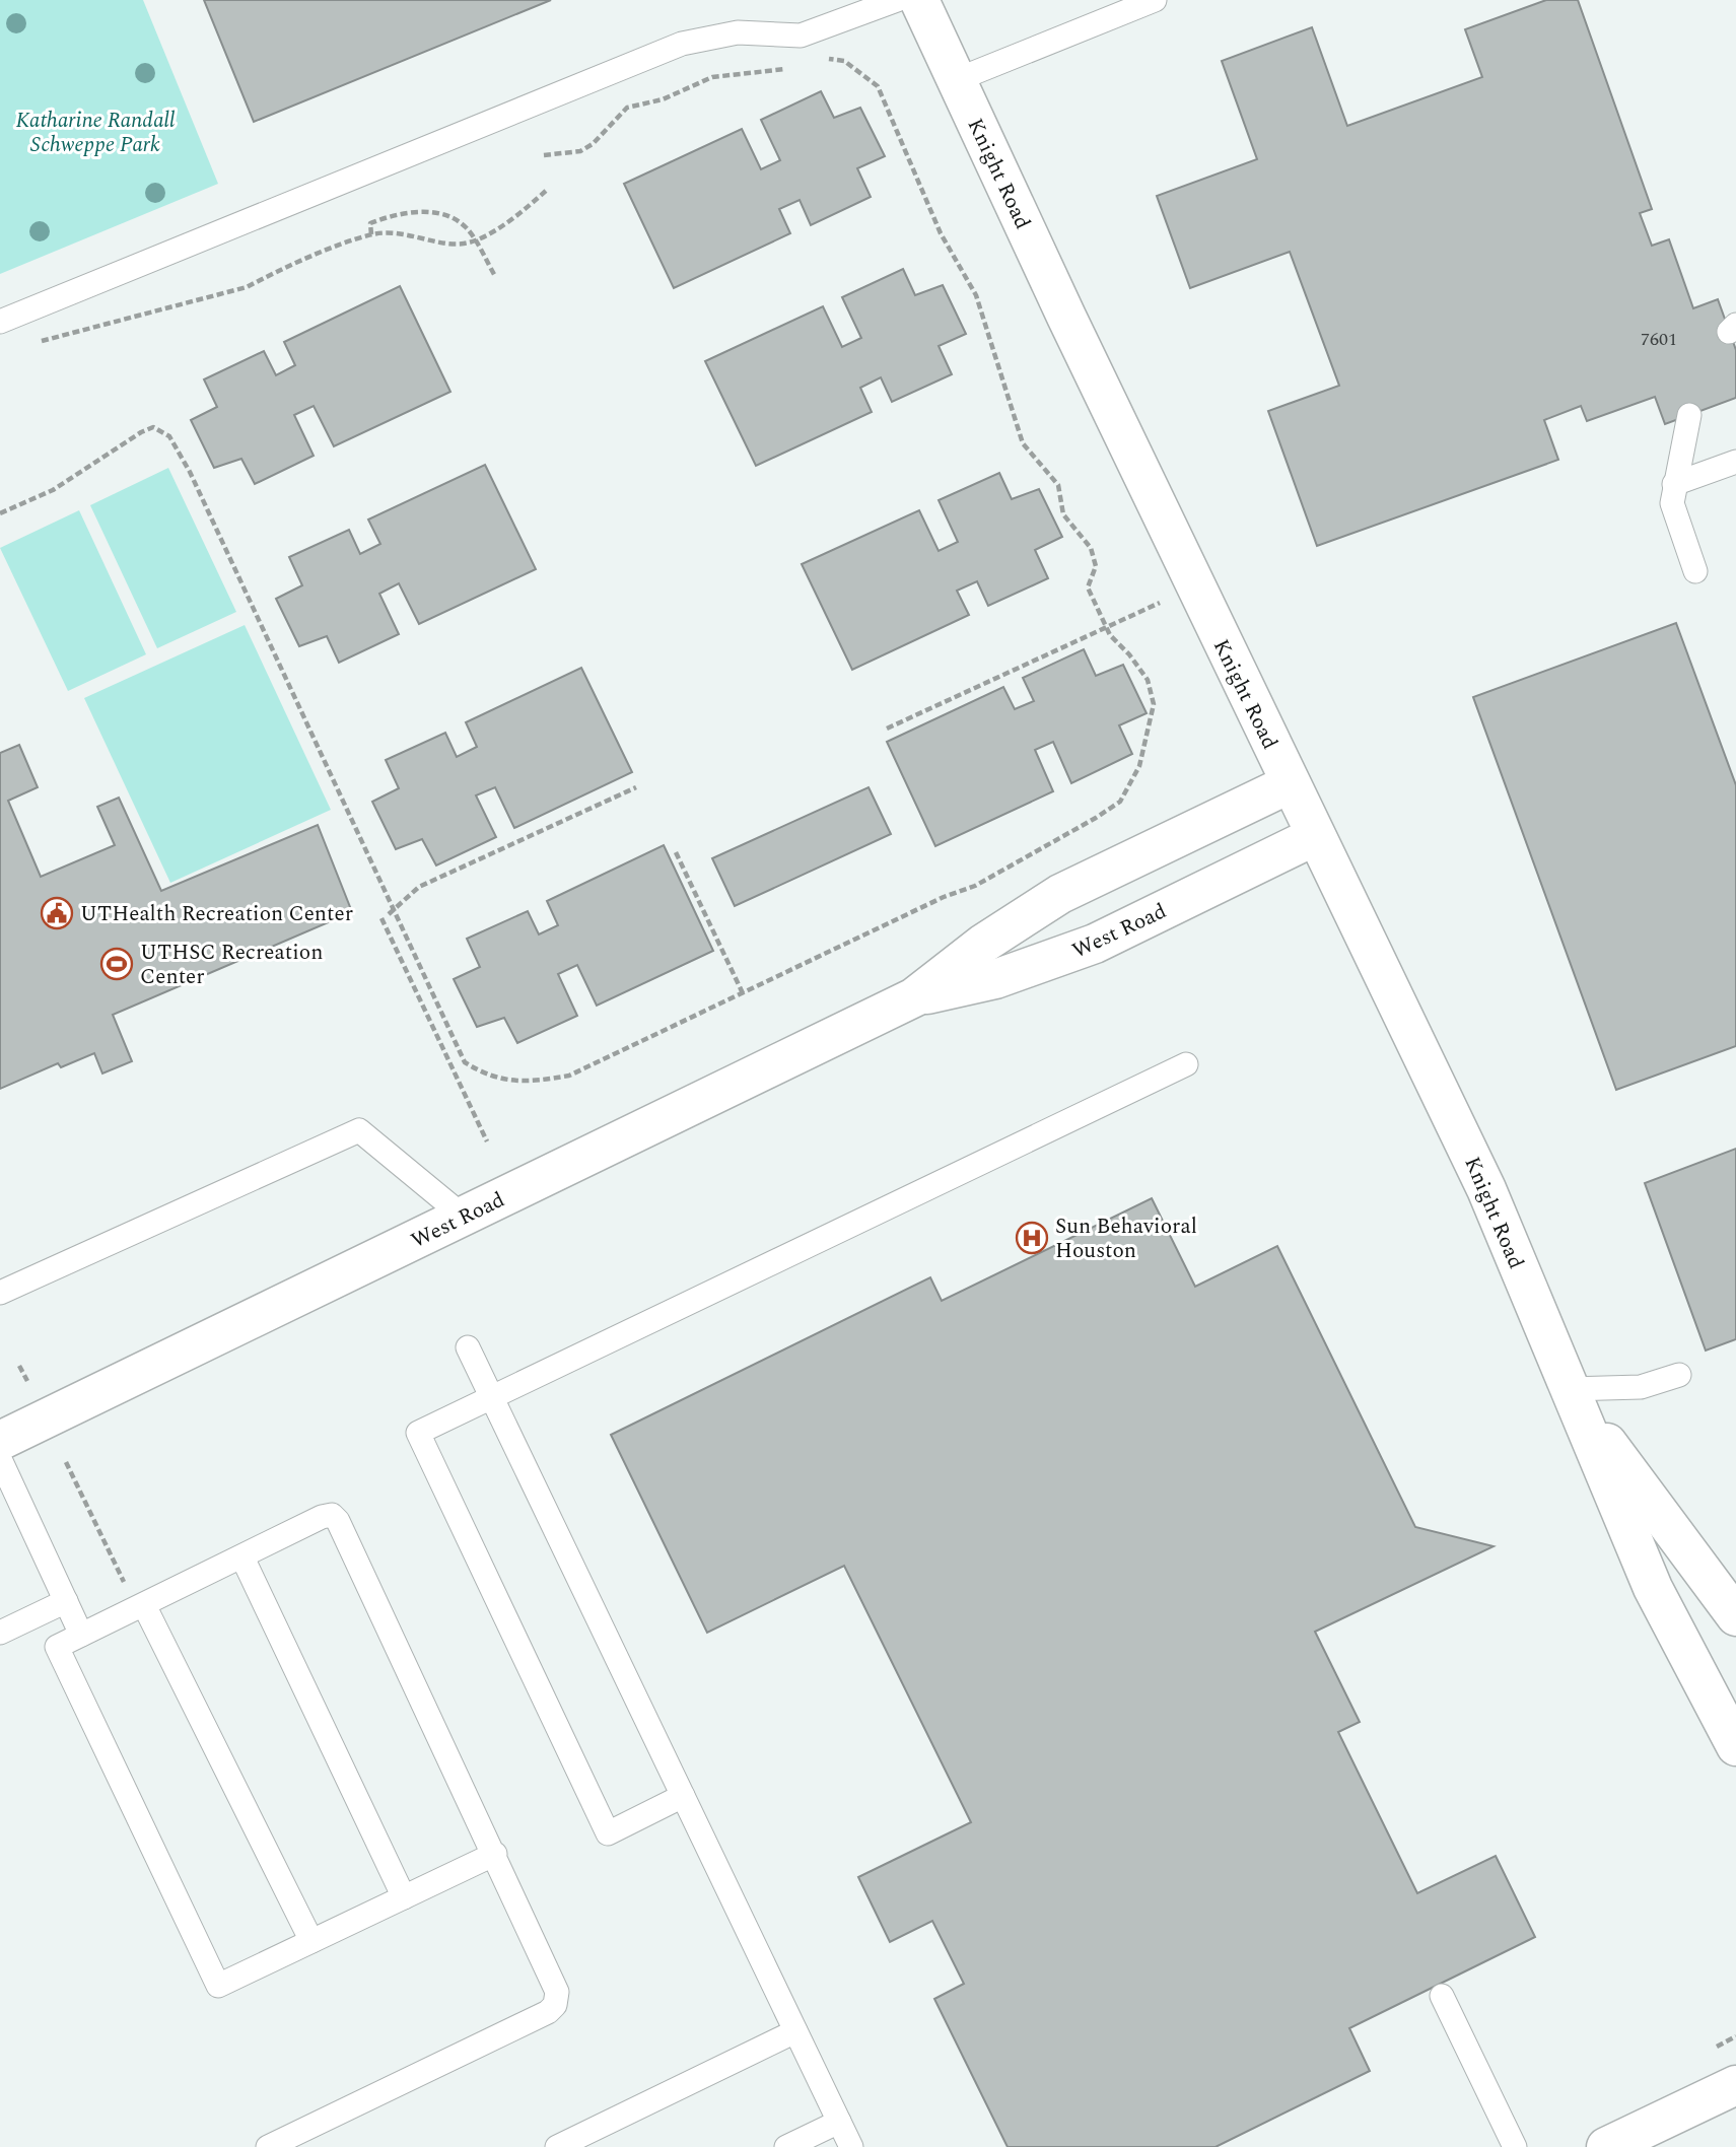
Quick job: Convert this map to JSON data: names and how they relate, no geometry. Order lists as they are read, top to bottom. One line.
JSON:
{"streets":{"street":["Knight Road","West Road"]},"crossings":[["Knight Road","West Road"]],"parks":["Katharine Randall Schweppe Park"],"places":{"public building":["UTHealth Recreation Center"],"sports":["UTHSC Recreation Center"],"hospital":["Sun Behavioral Houston"]},"house_numbers":["7601"]}
